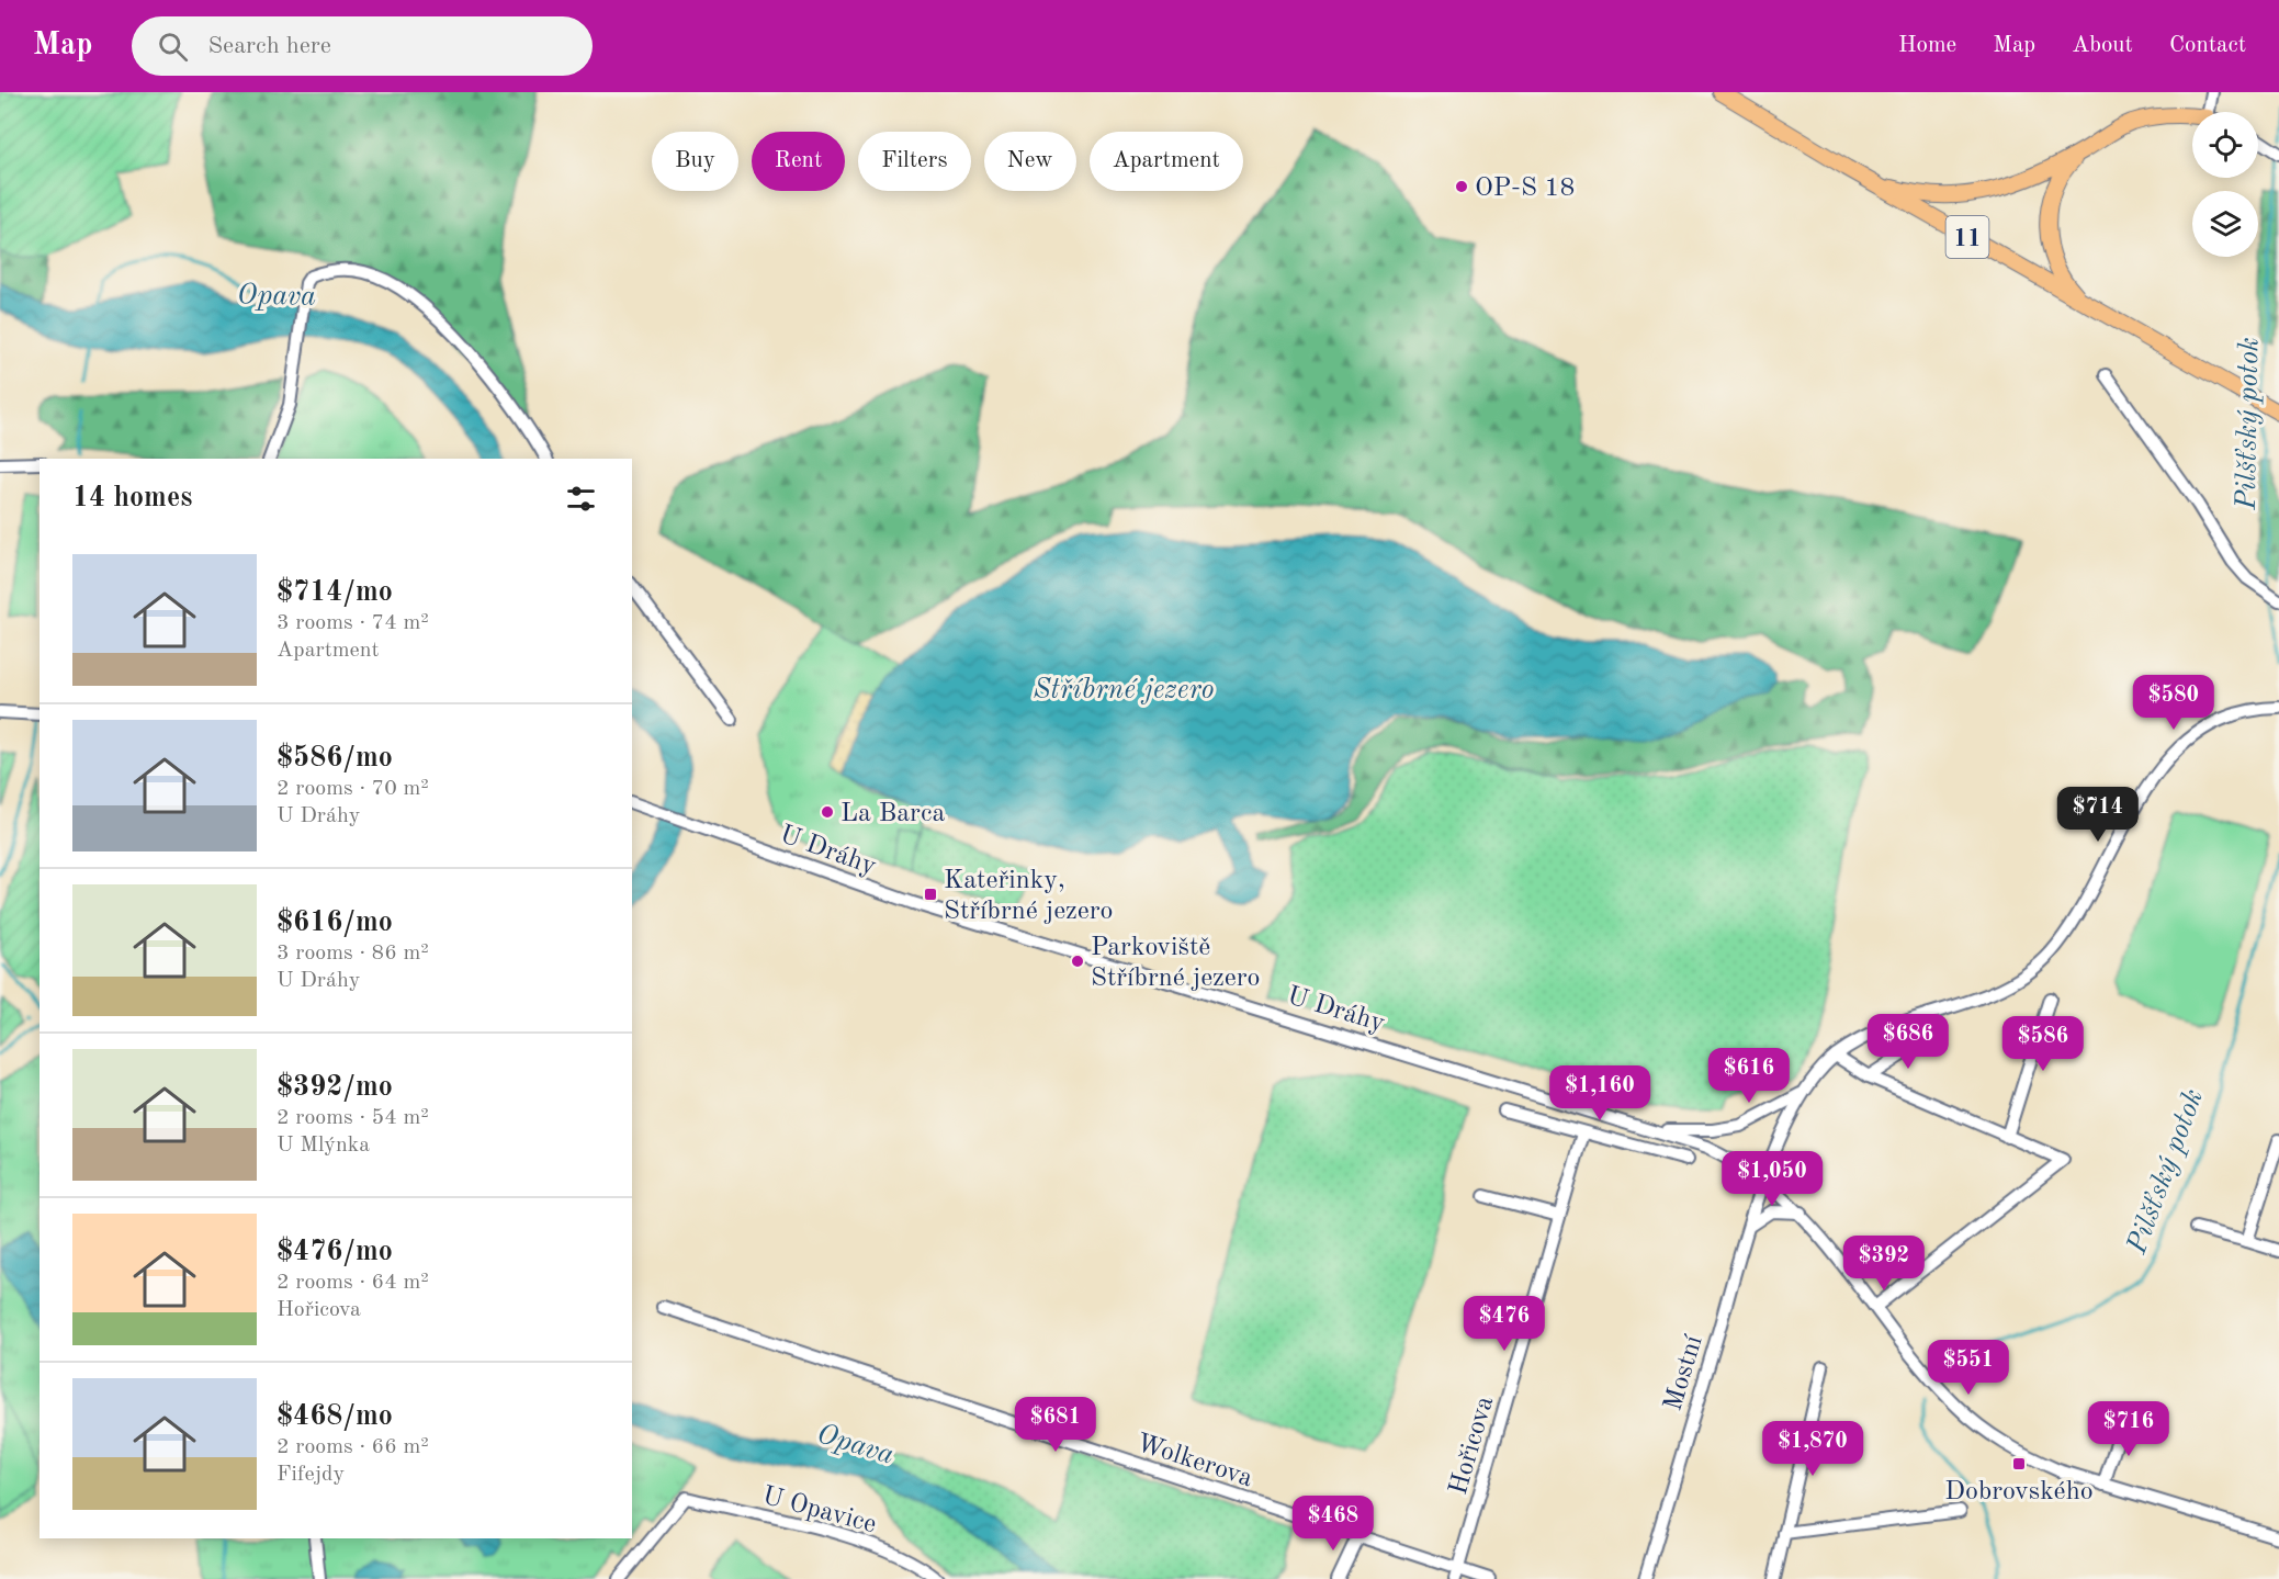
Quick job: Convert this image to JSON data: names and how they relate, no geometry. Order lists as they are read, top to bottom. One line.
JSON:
{"streets":{"main road":["11"],"street":["U Dráhy","Mostní","Hořicova","Wolkerova","U Opavice"]},"crossings":[["U Dráhy","Mostní"],["Hořicova","Wolkerova"]],"water":["Opava","Pilšťský potok","Stříbrné jezero"],"places":{"other":["OP-S 18","La Barca","Parkoviště Stříbrné jezero"],"transit":["Kateřinky, Stříbrné jezero","Dobrovského"]},"page":{"header":"Map","search":"Search here","nav":["Home","Map","About","Contact"],"chip":["Buy","Rent","Filters","New","Apartment"],"heading":"14 homes","list":[{"name":"$714/mo","note":"3 rooms · 74 m² · Apartment"},{"name":"$586/mo","note":"2 rooms · 70 m² · U Dráhy"},{"name":"$616/mo","note":"3 rooms · 86 m² · U Dráhy"},{"name":"$392/mo","note":"2 rooms · 54 m² · U Mlýnka"},{"name":"$476/mo","note":"2 rooms · 64 m² · Hořicova"},{"name":"$468/mo","note":"2 rooms · 66 m² · Fifejdy"}],"price":["$580","$714","$686","$586","$616","$1,160","$1,050","$392","$476","$551","$681","$716","$1,870","$468"]}}
